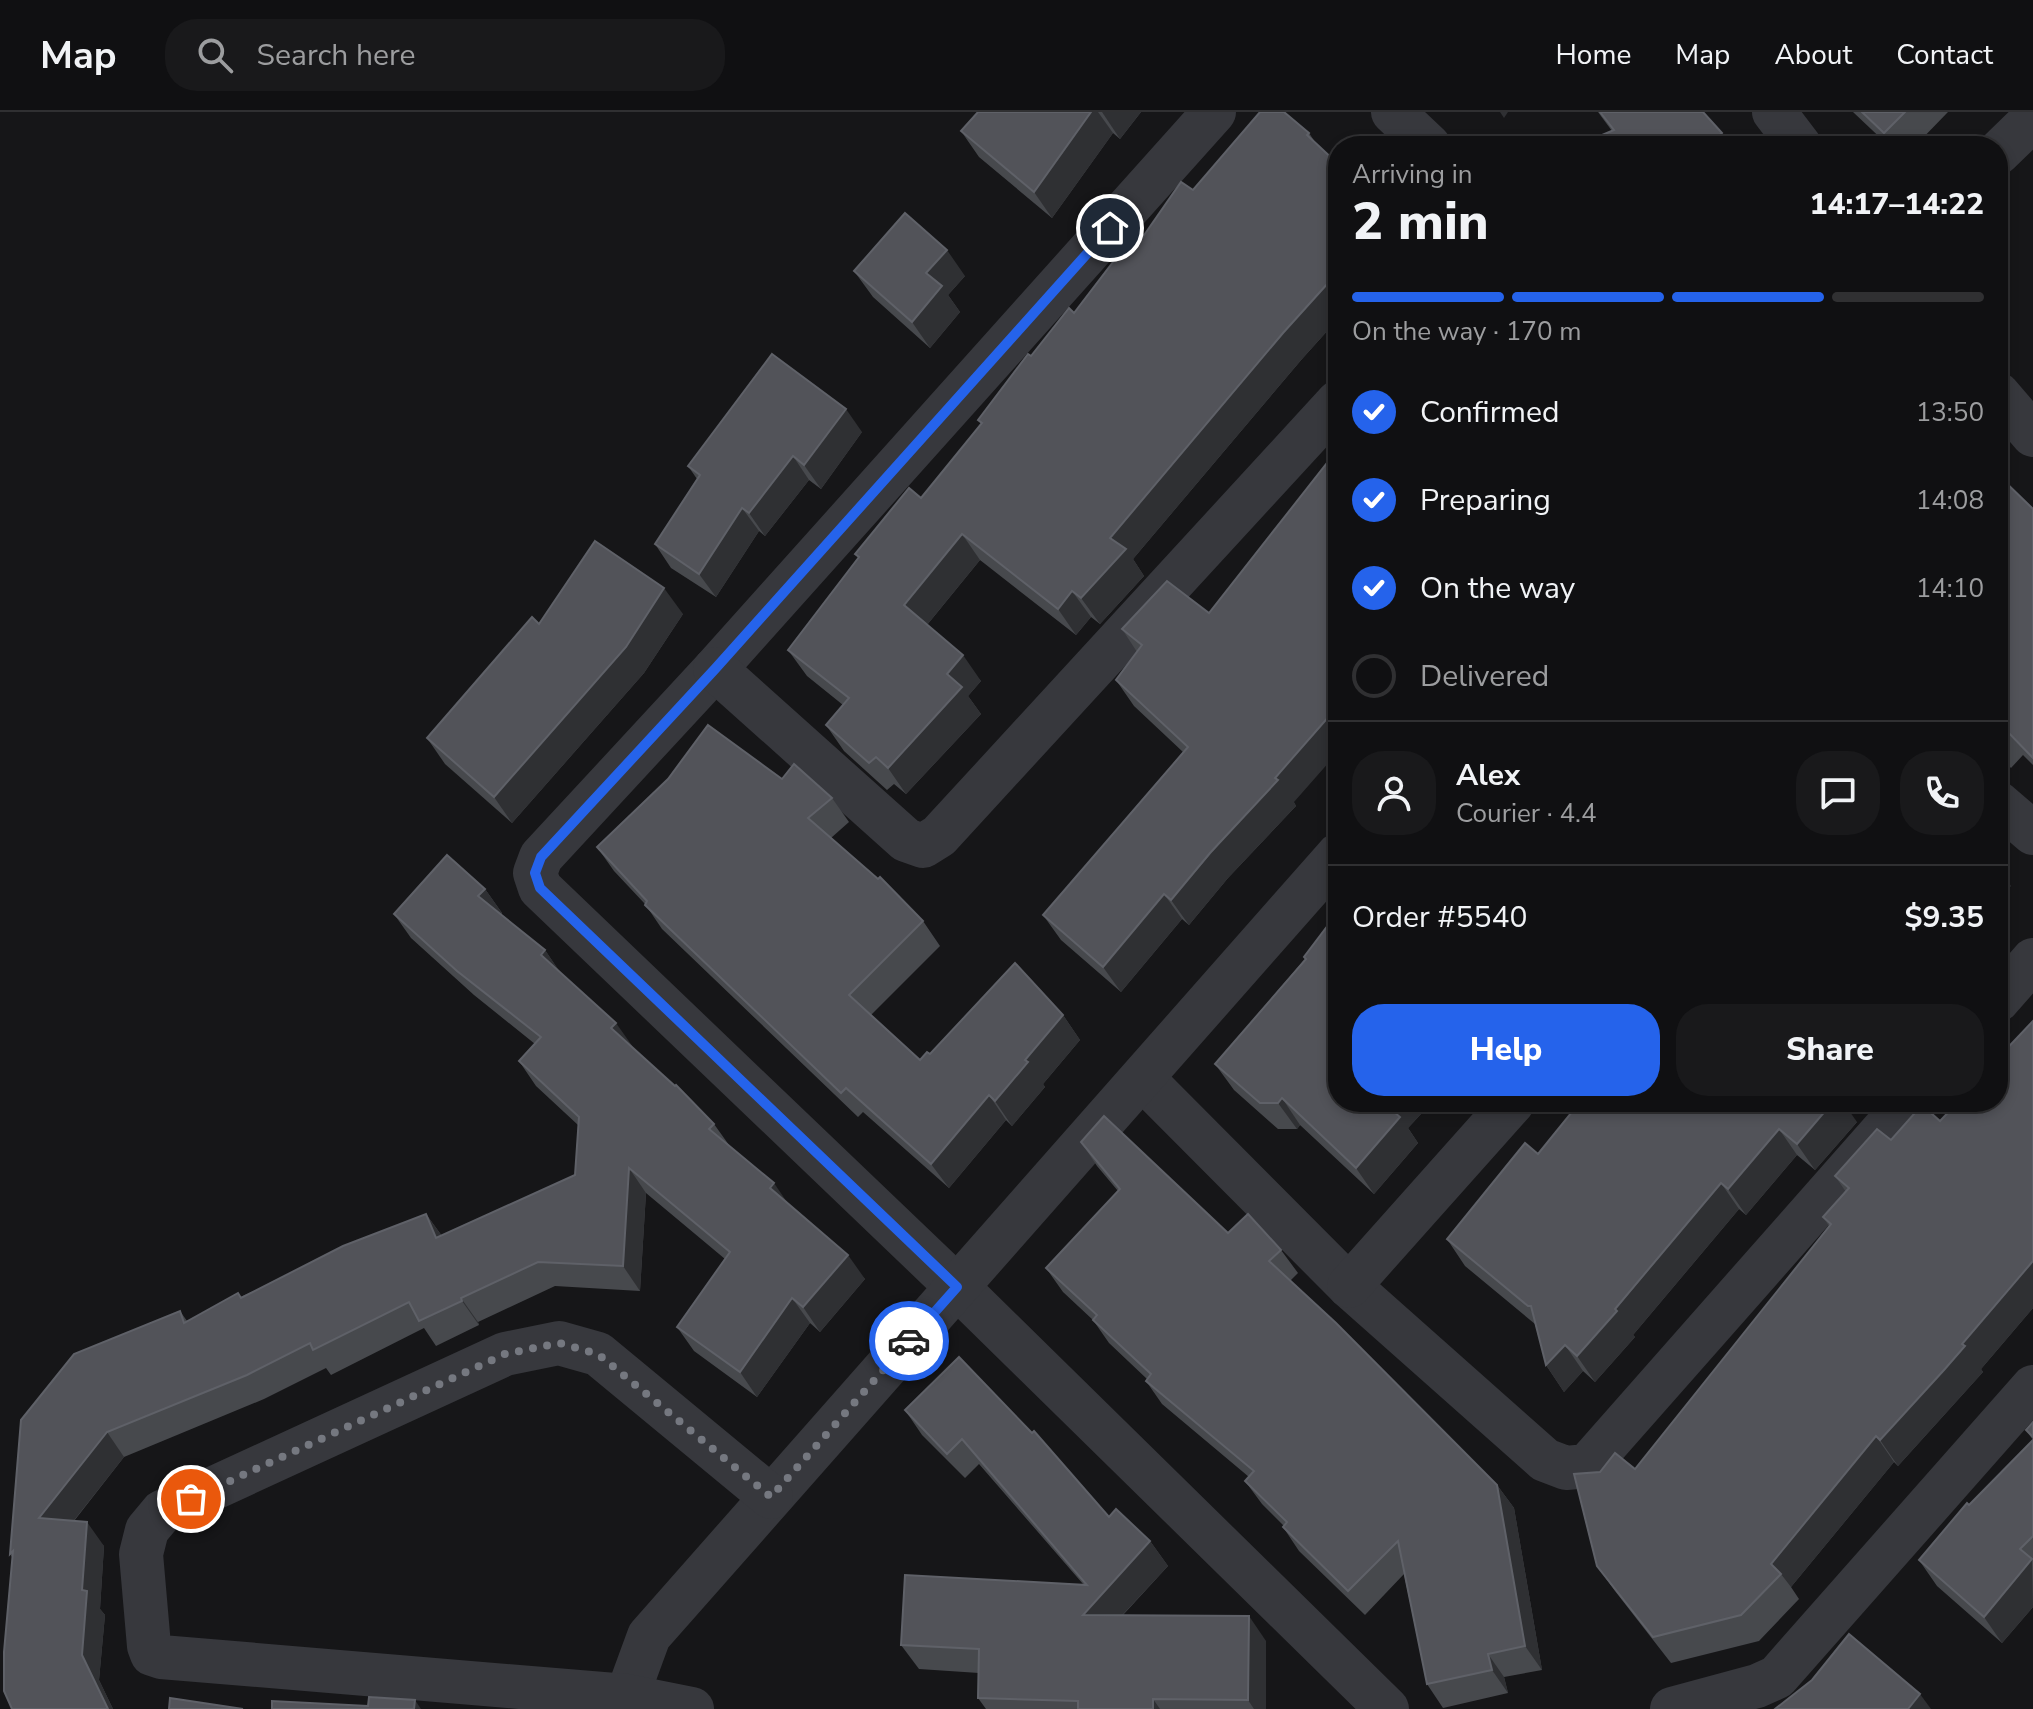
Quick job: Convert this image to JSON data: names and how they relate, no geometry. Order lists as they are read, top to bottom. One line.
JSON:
{"page":{"header":"Map","search":"Search here","nav":["Home","Map","About","Contact"],"heading":["2 min","Arriving in","14:17–14:22"],"panel":["Alex","Courier · 4.4","Order #5540","$9.35"],"bar":"On the way · 170 m","list":[["Confirmed","13:50"],["Preparing","14:08"],["On the way","14:10"],"Delivered"],"buttons":["Help","Share"]}}
